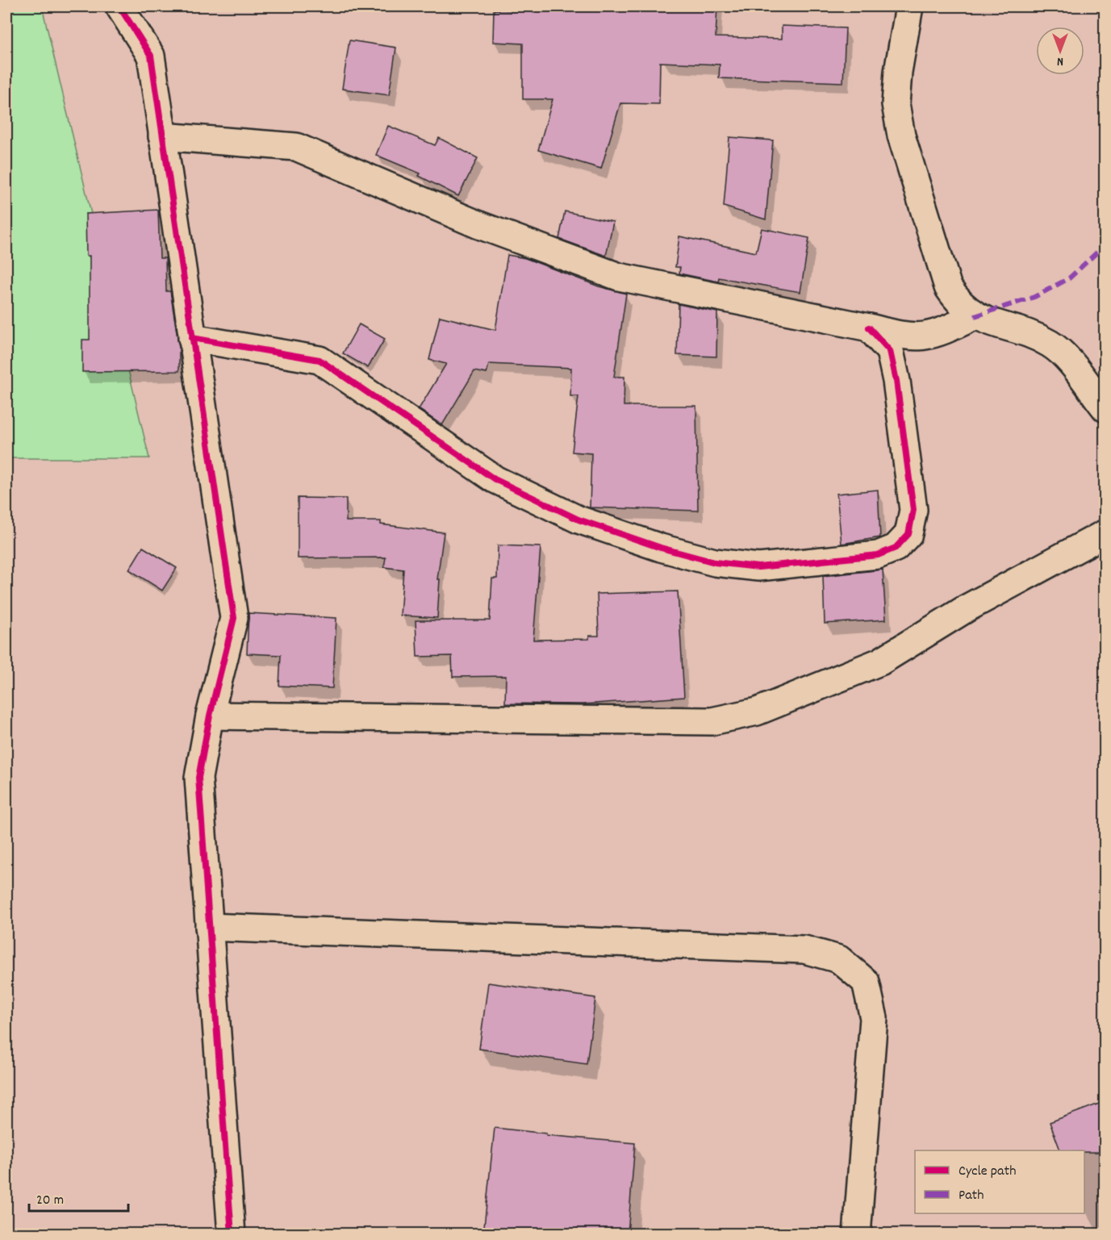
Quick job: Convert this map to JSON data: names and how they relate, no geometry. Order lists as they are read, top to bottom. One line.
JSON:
{"legend":["Cycle path","Path"],"scale_bar":"20 m","north":"bottom"}
